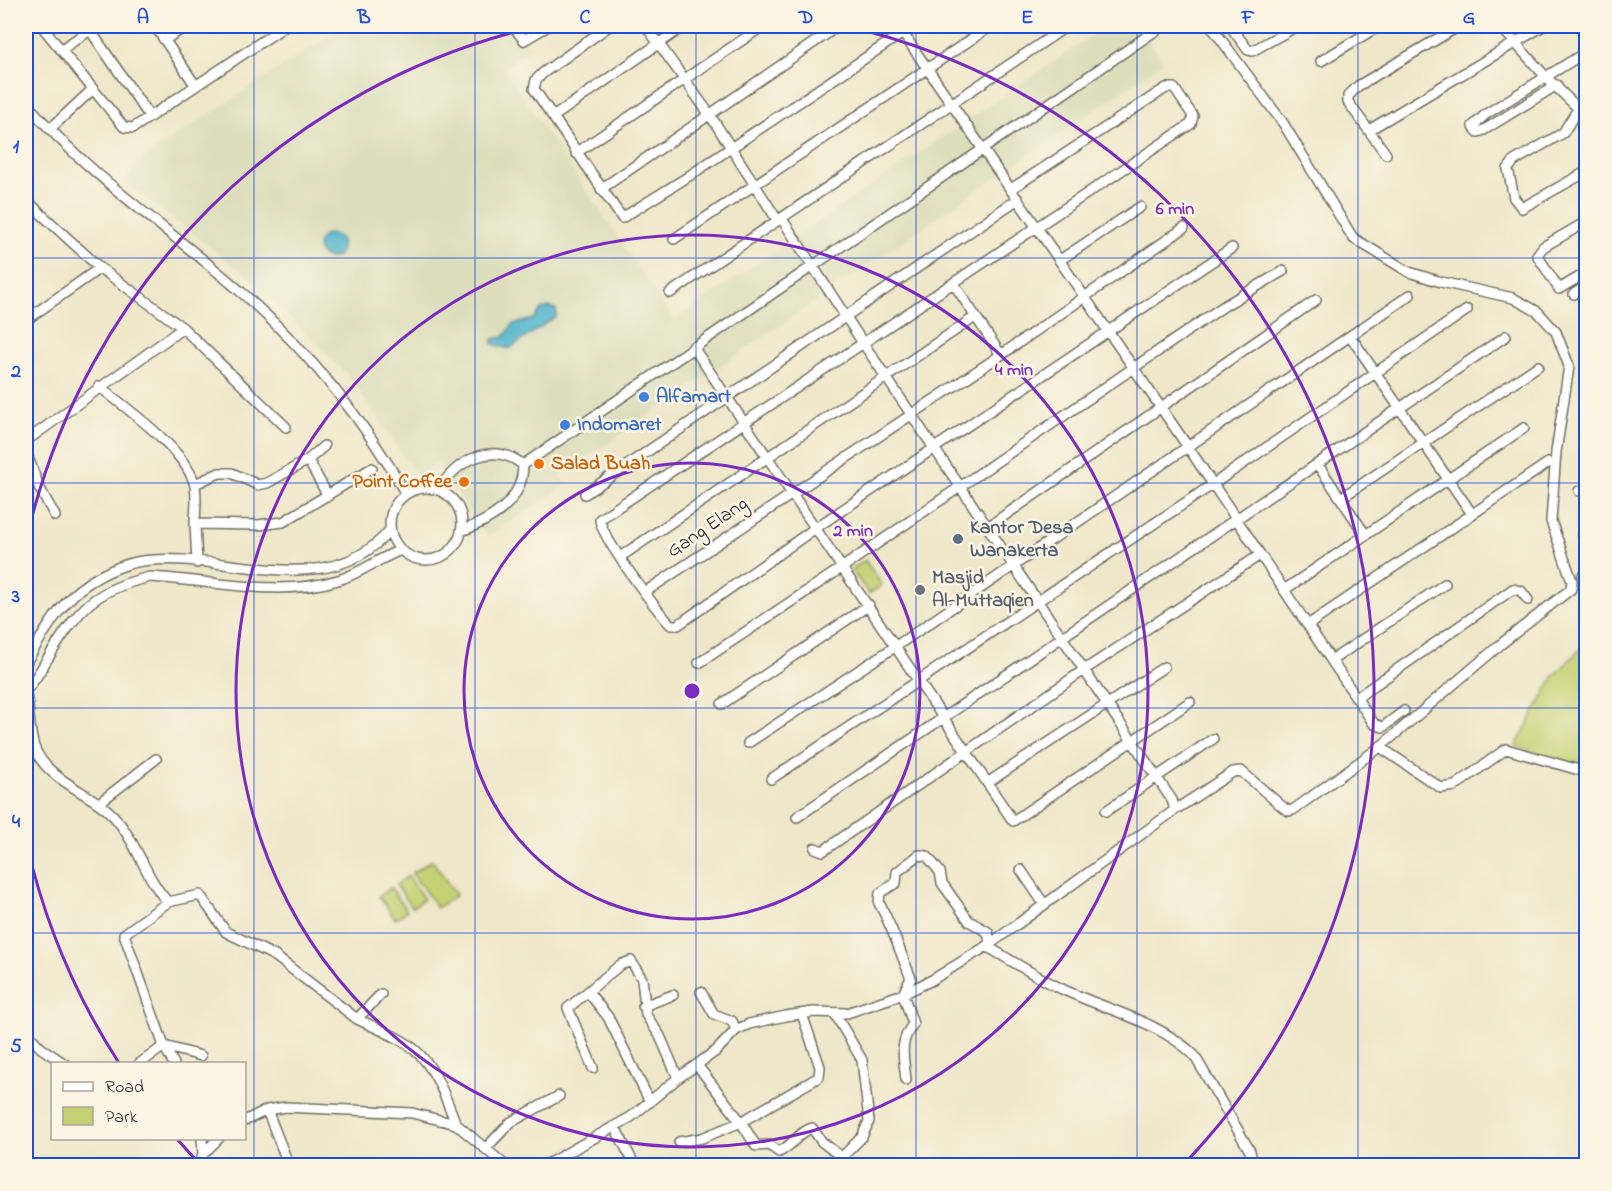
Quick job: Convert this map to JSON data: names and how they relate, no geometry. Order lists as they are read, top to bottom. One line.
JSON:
{"streets":{"street":["Gang Elang"]},"places":["Alfamart","Indomaret","Salad Buah","Point Coffee","Kantor Desa Wanakerta","Masjid Al-Muttaqien"],"legend":["Road","Park"],"grid":{"columns":["A","B","C","D","E","F","G"],"rows":["1","2","3","4","5"]},"rings":["6 min","4 min","2 min"]}
